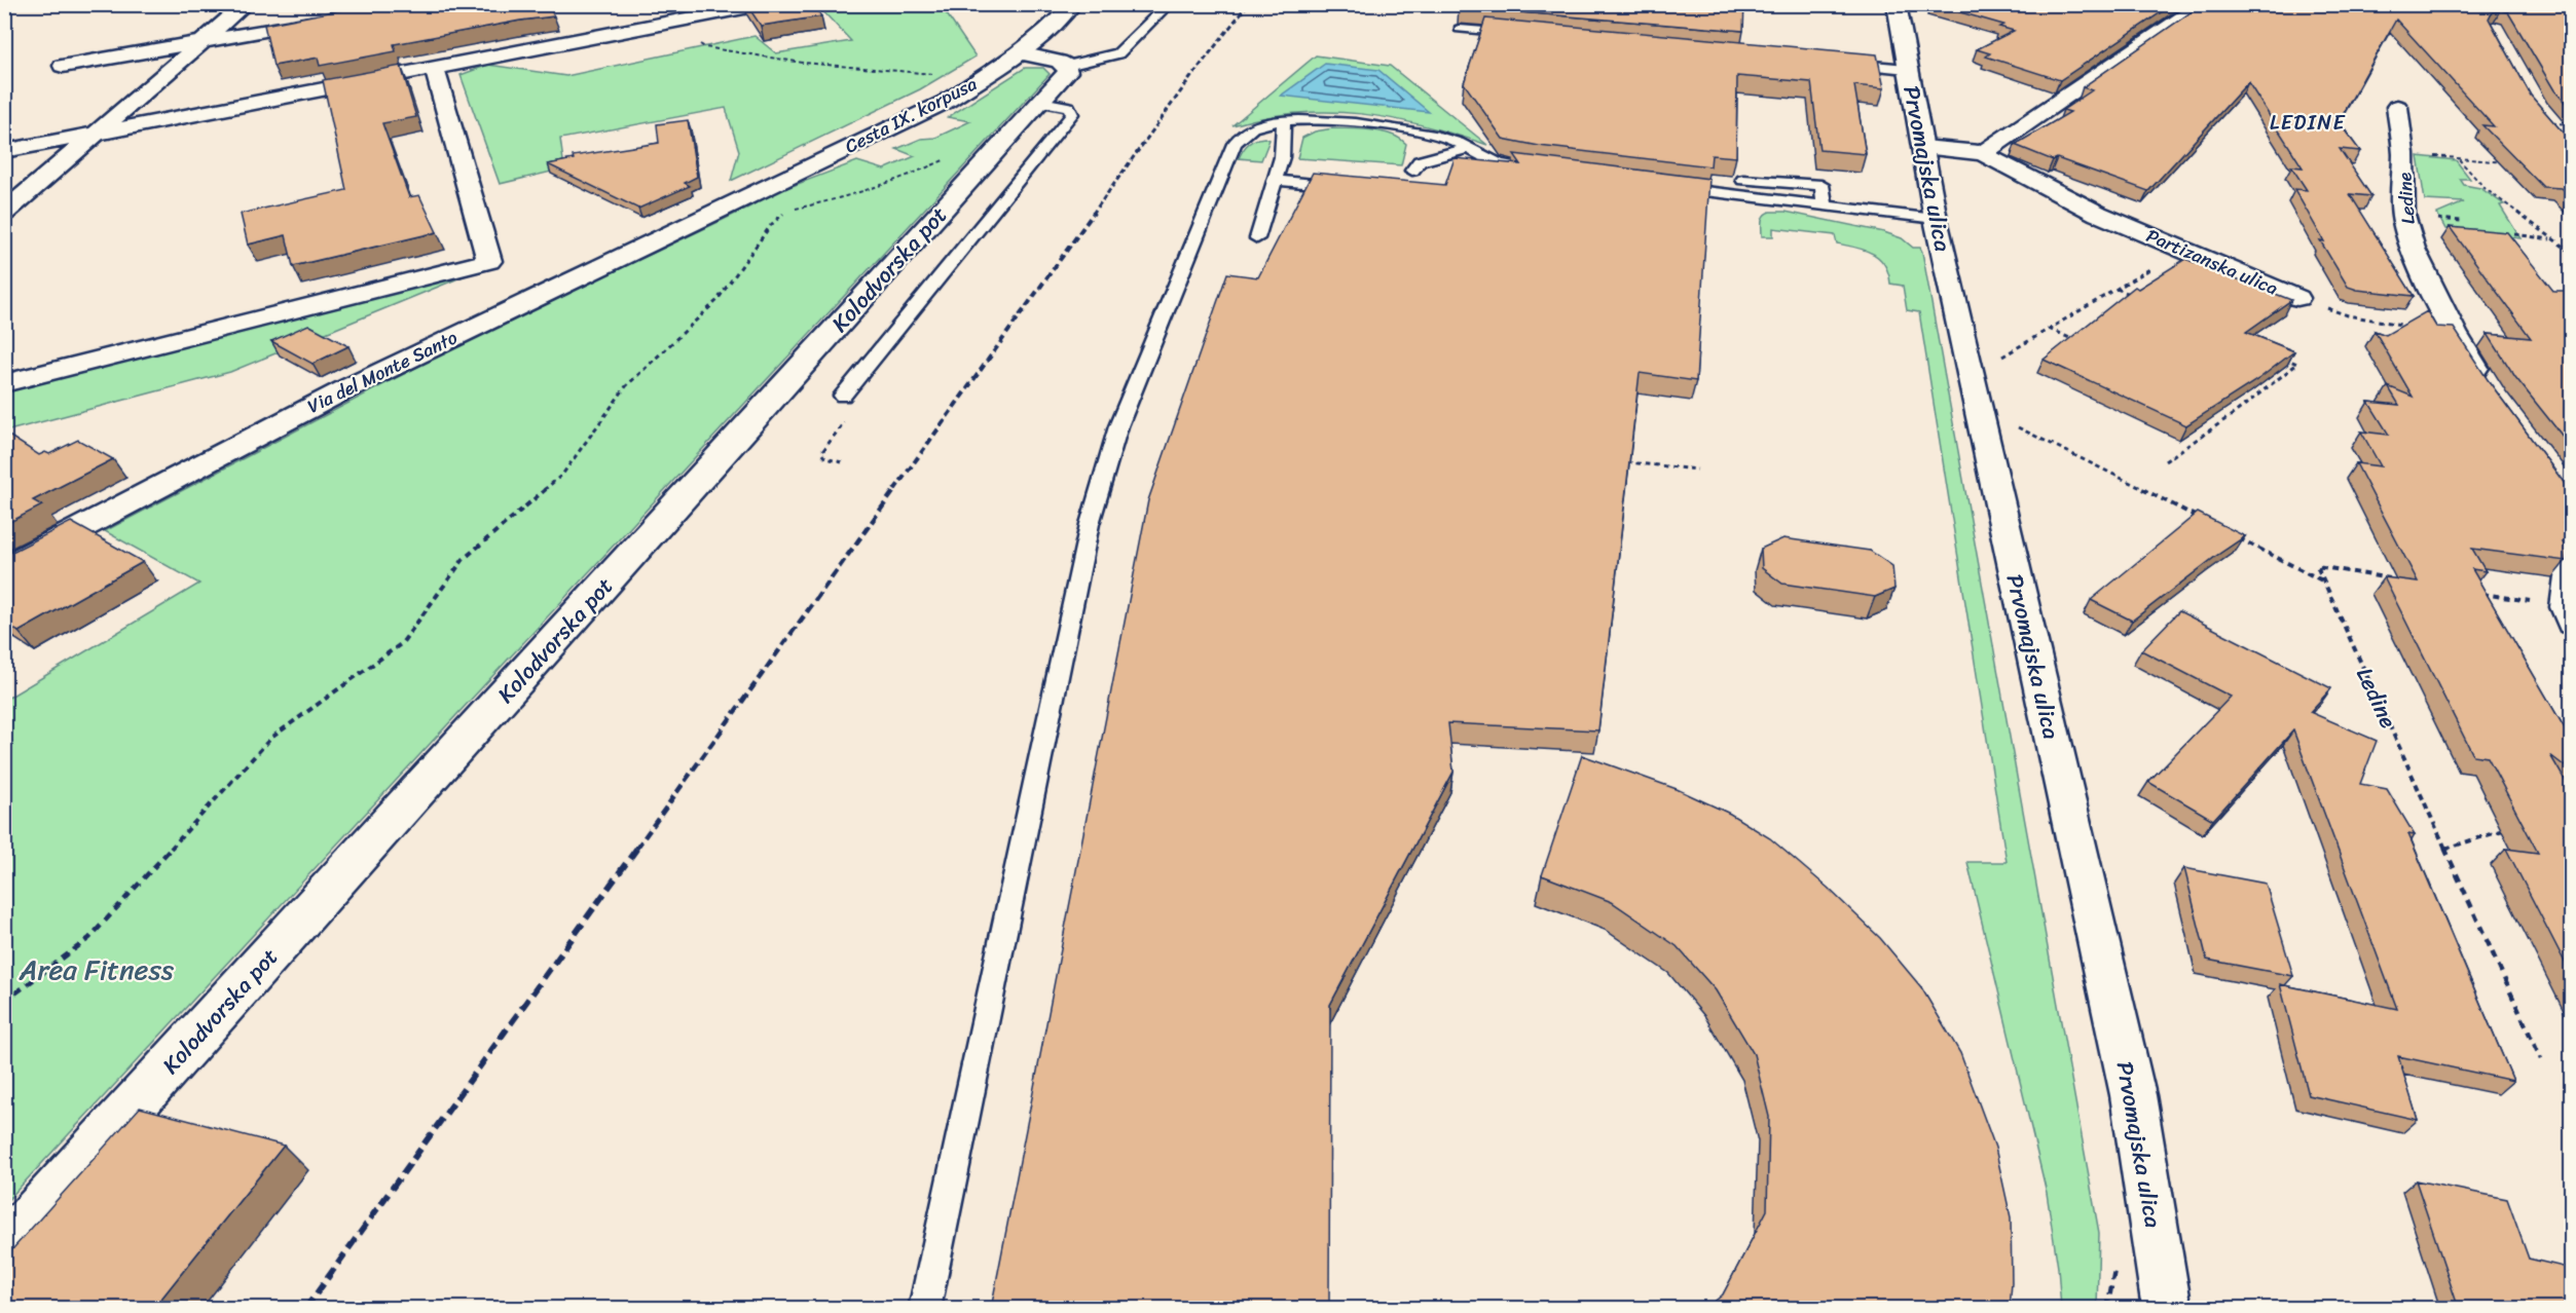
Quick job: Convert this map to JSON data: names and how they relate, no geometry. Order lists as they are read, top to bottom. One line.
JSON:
{"streets":{"street":["Cesta IX. korpusa","Prvomajska ulica","Ledine","Partizanska ulica","Kolodvorska pot","Via del Monte Santo"]},"crossings":[["Cesta IX. korpusa","Via del Monte Santo"],["Prvomajska ulica","Partizanska ulica"],["Ledine","Partizanska ulica"]],"districts":["LEDINE"],"parks":["Area Fitness"]}
